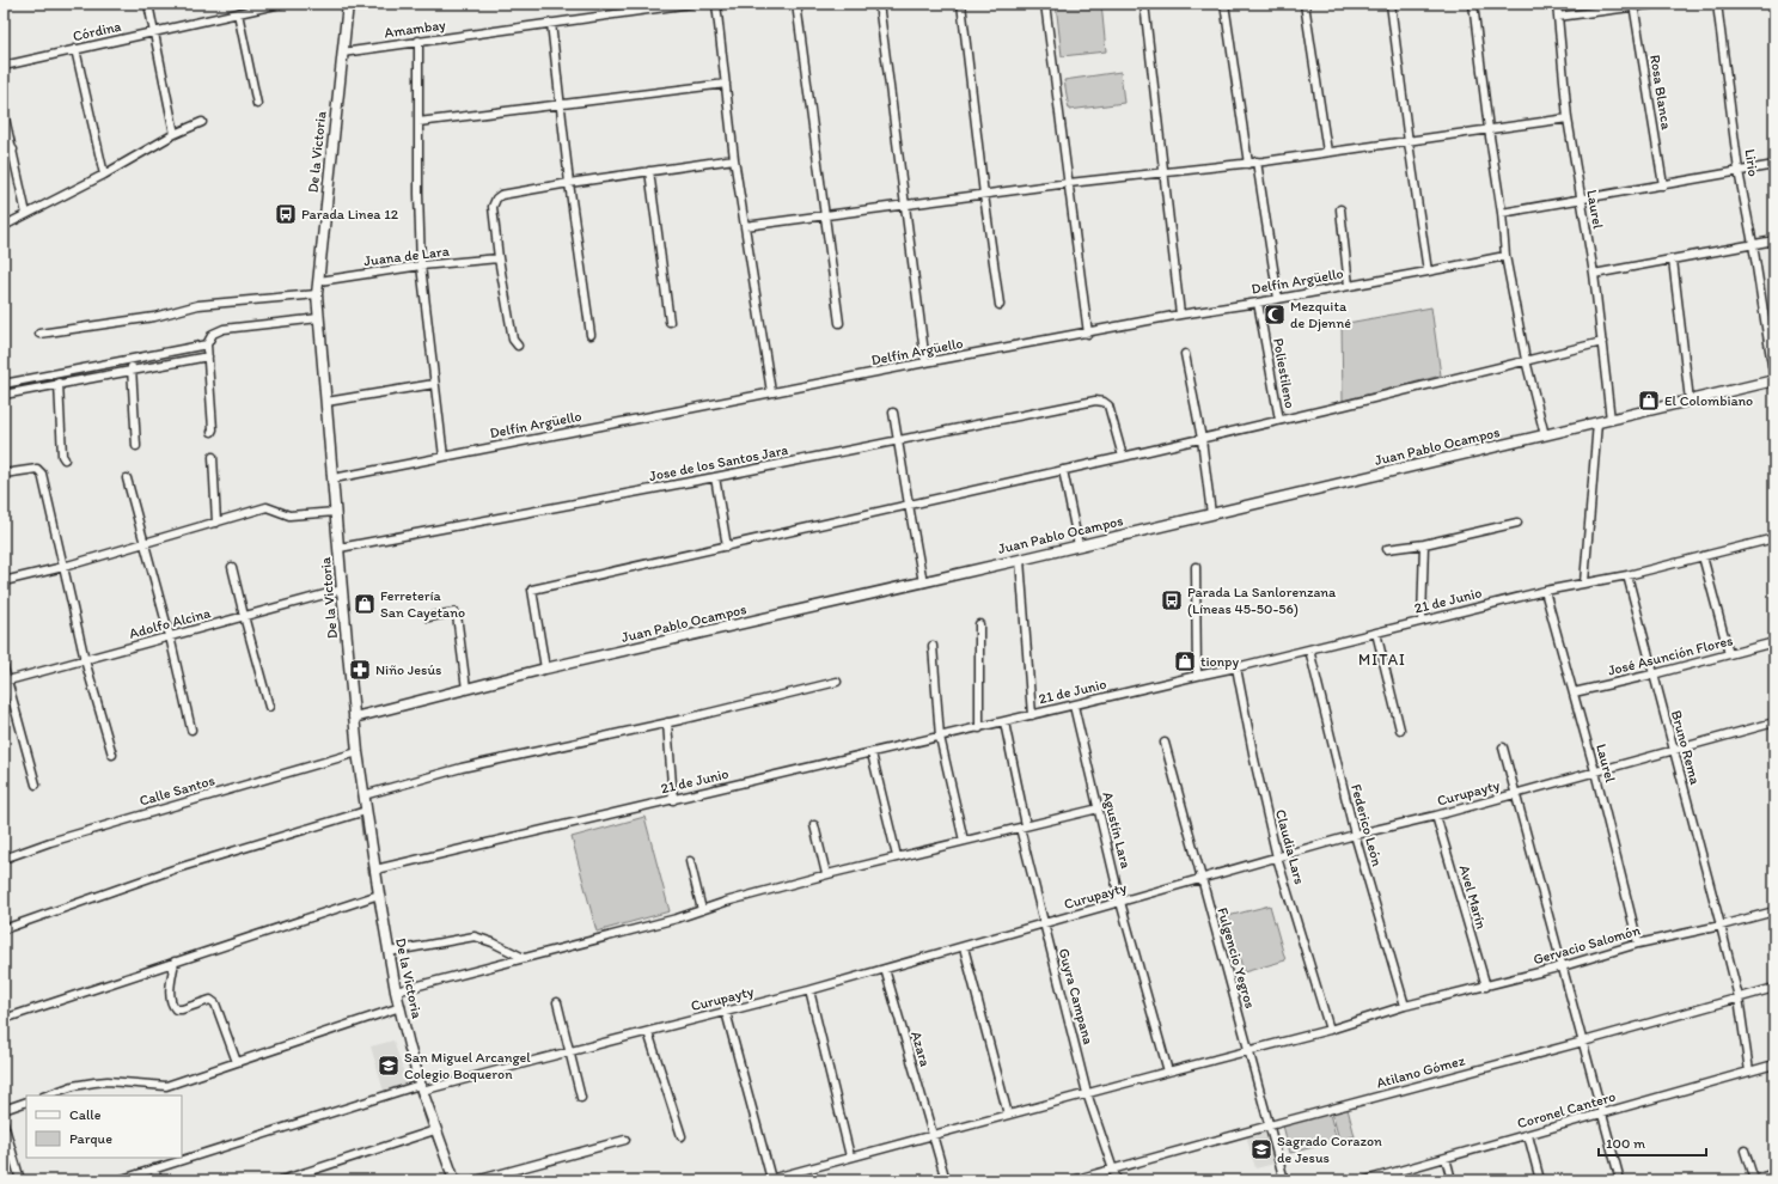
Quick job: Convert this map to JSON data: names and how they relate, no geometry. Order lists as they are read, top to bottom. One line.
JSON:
{"streets":{"street":["Amambay","Córdina","Rosa Blanca","De la Victoria","Lirio","Laurel","Juana de Lara","Delfín Argüello","Poliestileno","Juan Pablo Ocampos","Jose de los Santos Jara","21 de Junio","Adolfo Alcina","José Asunción Flores","Bruno Rema","Calle Santos","Curupayty","Federico León","Agustín Lara","Claudia Lars","Avel Marín","Gervacio Salomón","Fulgencio Yegros","Guyra Campana","Azara","Atilano Gómez","Coronel Cantero"]},"crossings":[["Amambay","De la Victoria"],["De la Victoria","Juana de Lara"],["De la Victoria","Delfín Argüello"],["De la Victoria","Juan Pablo Ocampos"],["De la Victoria","Jose de los Santos Jara"],["De la Victoria","21 de Junio"],["De la Victoria","Adolfo Alcina"],["De la Victoria","Calle Santos"],["De la Victoria","Curupayty"],["Lirio","Juan Pablo Ocampos"],["Laurel","Juan Pablo Ocampos"],["Laurel","21 de Junio"],["Laurel","José Asunción Flores"],["Laurel","Curupayty"],["Laurel","Gervacio Salomón"],["Delfín Argüello","Poliestileno"],["21 de Junio","Bruno Rema"],["21 de Junio","Federico León"],["21 de Junio","Agustín Lara"],["21 de Junio","Claudia Lars"],["21 de Junio","Guyra Campana"],["José Asunción Flores","Bruno Rema"],["Bruno Rema","Curupayty"],["Bruno Rema","Gervacio Salomón"],["Bruno Rema","Atilano Gómez"],["Bruno Rema","Coronel Cantero"],["Curupayty","Federico León"],["Curupayty","Agustín Lara"],["Curupayty","Claudia Lars"],["Curupayty","Avel Marín"],["Curupayty","Fulgencio Yegros"],["Curupayty","Guyra Campana"],["Curupayty","Azara"],["Federico León","Gervacio Salomón"],["Agustín Lara","Gervacio Salomón"],["Claudia Lars","Gervacio Salomón"],["Avel Marín","Gervacio Salomón"],["Gervacio Salomón","Fulgencio Yegros"],["Gervacio Salomón","Guyra Campana"],["Gervacio Salomón","Azara"],["Fulgencio Yegros","Atilano Gómez"],["Guyra Campana","Atilano Gómez"]],"districts":["MITAI"],"places":{"bus stop":["Parada Linea 12","Parada La Sanlorenzana (Líneas 45-50-56)"],"mosque":["Mezquita de Djenné"],"shop":["El Colombiano","Ferretería San Cayetano","tionpy"],"pharmacy":["Niño Jesús"],"school or university":["San Miguel Arcangel Colegio Boqueron","Sagrado Corazon de Jesus"]},"legend":["Calle","Parque"],"scale_bar":"100 m"}
